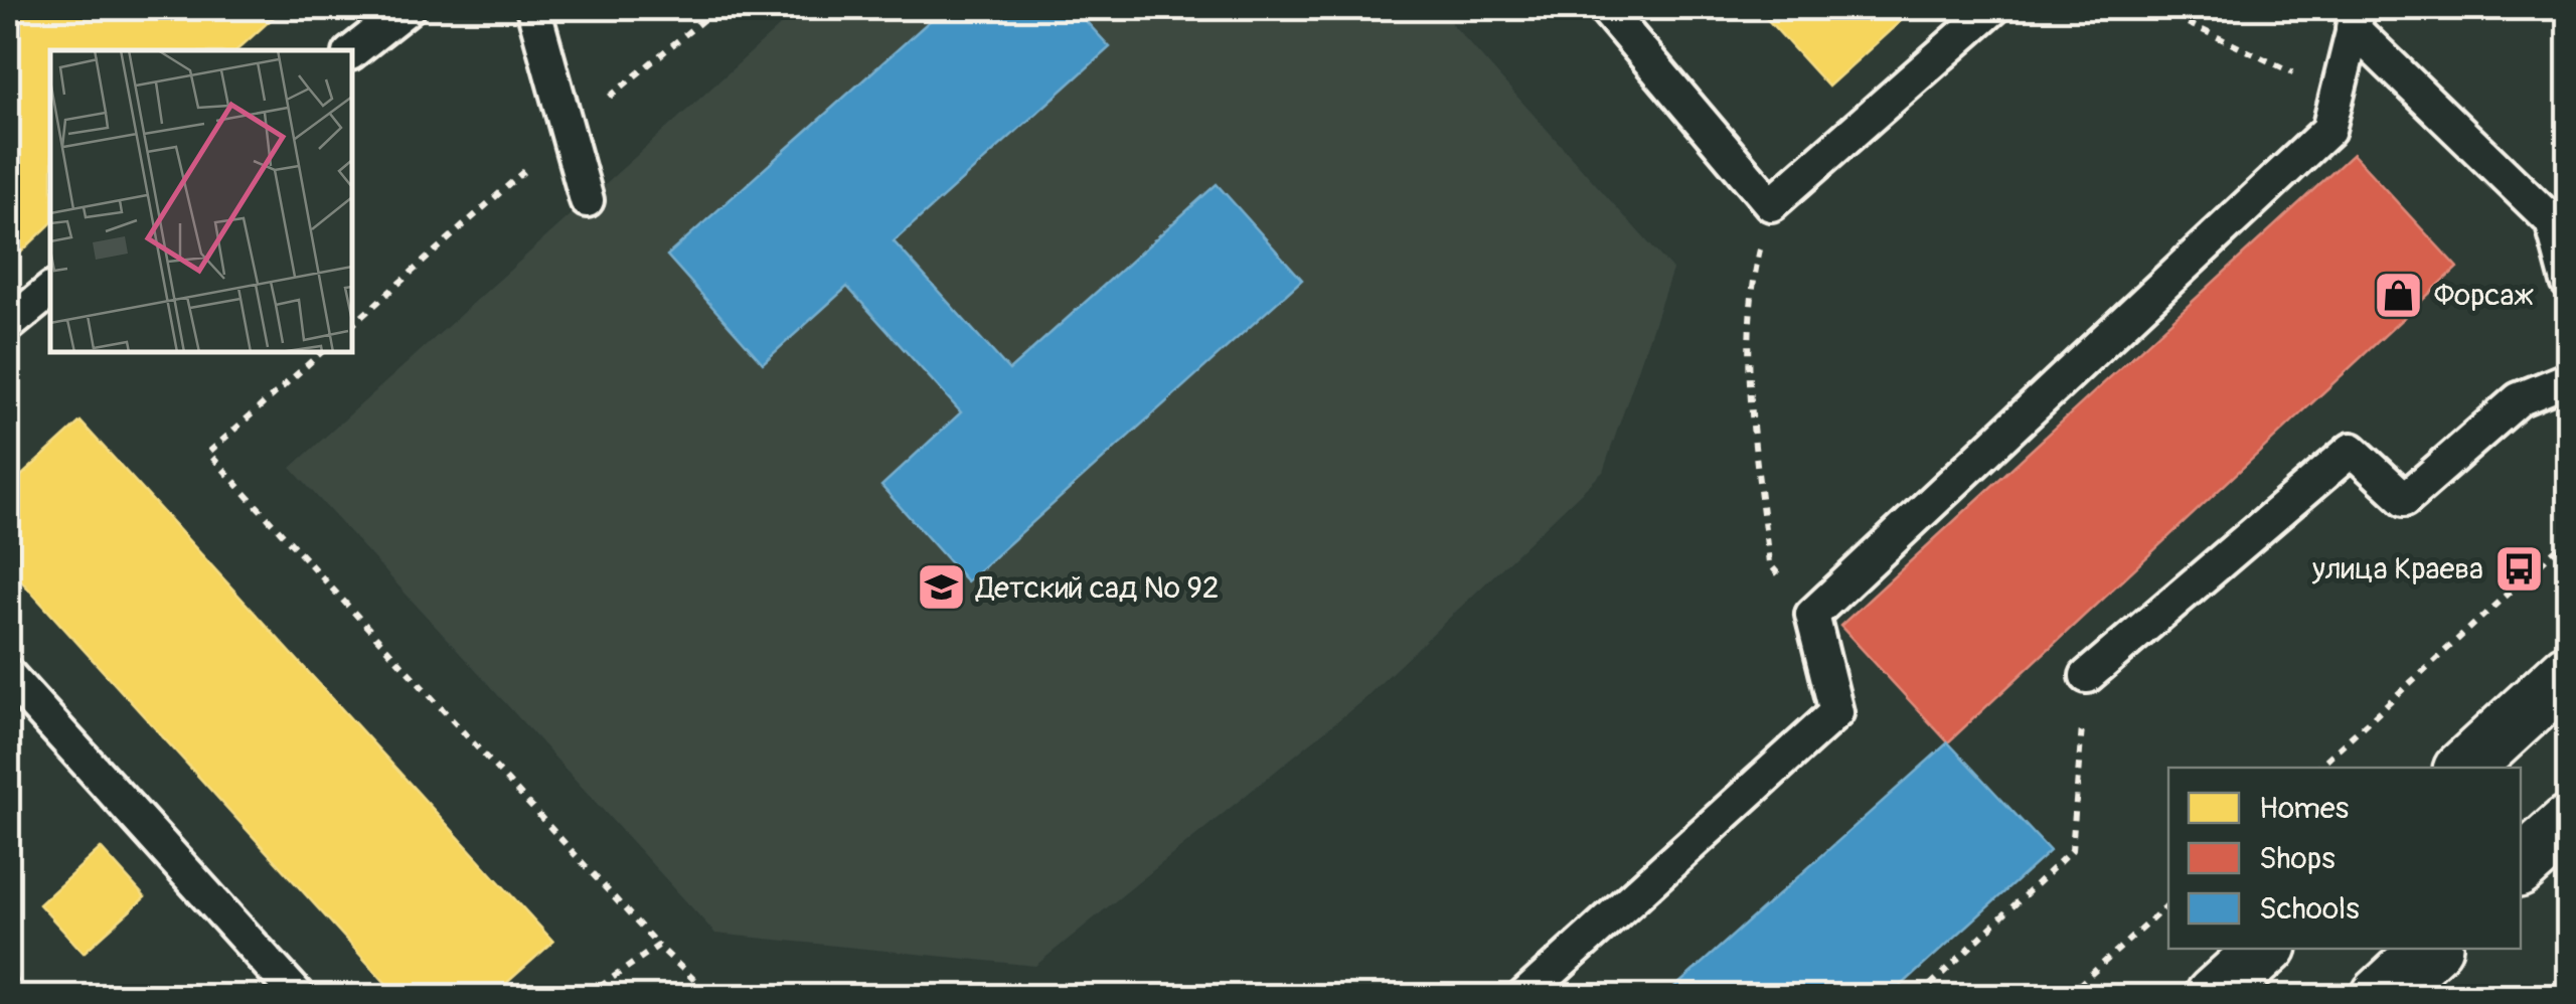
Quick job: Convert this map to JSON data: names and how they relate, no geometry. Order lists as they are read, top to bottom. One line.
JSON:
{"places":{"shop":["Форсаж"],"bus stop":["улица Краева"],"school or university":["Детский сад № 92"]},"legend":["Homes","Shops","Schools"]}
